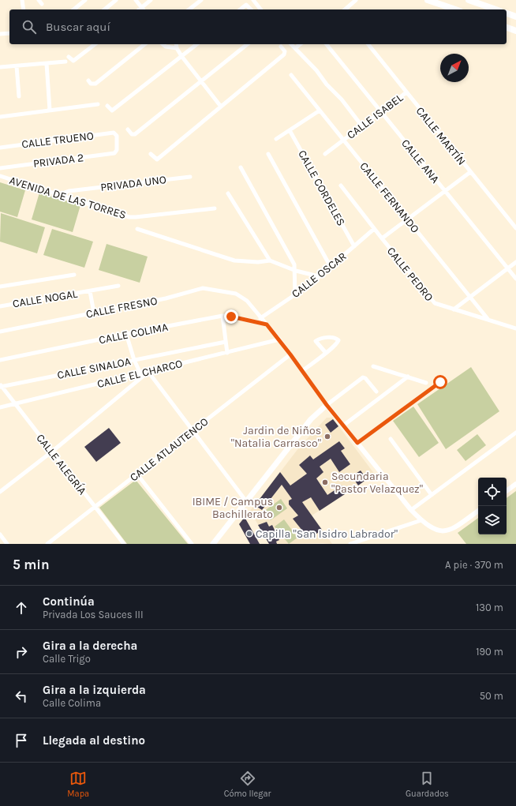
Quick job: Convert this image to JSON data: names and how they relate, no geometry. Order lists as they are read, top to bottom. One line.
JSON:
{"streets":{"street":["CALLE ISABEL","CALLE MARTÍN","CALLE TRUENO","PRIVADA 2","CALLE ANA","PRIVADA UNO","CALLE CORDELES","AVENIDA DE LAS TORRES","CALLE FERNANDO","CALLE PEDRO","CALLE OSCAR","CALLE NOGAL","CALLE FRESNO","CALLE COLIMA","CALLE SINALOA","CALLE EL CHARCO","CALLE ATLAUTENCO","CALLE ALEGRÍA"]},"crossings":[["CALLE ISABEL","CALLE MARTÍN"],["CALLE ISABEL","CALLE ANA"],["CALLE ISABEL","CALLE FERNANDO"],["CALLE TRUENO","PRIVADA 2"],["PRIVADA UNO","AVENIDA DE LAS TORRES"],["CALLE CORDELES","CALLE OSCAR"],["AVENIDA DE LAS TORRES","CALLE OSCAR"],["CALLE FERNANDO","CALLE PEDRO"],["CALLE PEDRO","CALLE OSCAR"],["CALLE OSCAR","CALLE FRESNO"],["CALLE NOGAL","CALLE FRESNO"],["CALLE SINALOA","CALLE ALEGRÍA"],["CALLE EL CHARCO","CALLE ALEGRÍA"],["CALLE ATLAUTENCO","CALLE ALEGRÍA"]],"places":["Jardin de Niños \"Natalia Carrasco\"","Secundaria \"Pastor Velazquez\"","IBIME / Campus Bachillerato","Capilla \"San Isidro Labrador\""],"north":"top right","page":{"search":"Buscar aquí","heading":["5 min","A pie · 370 m"],"list":[["Continúa","Privada Los Sauces III","130 m"],["Gira a la derecha","Calle Trigo","190 m"],["Gira a la izquierda","Calle Colima","50 m"],"Llegada al destino"],"nav":["Mapa","Cómo llegar","Guardados"]}}
